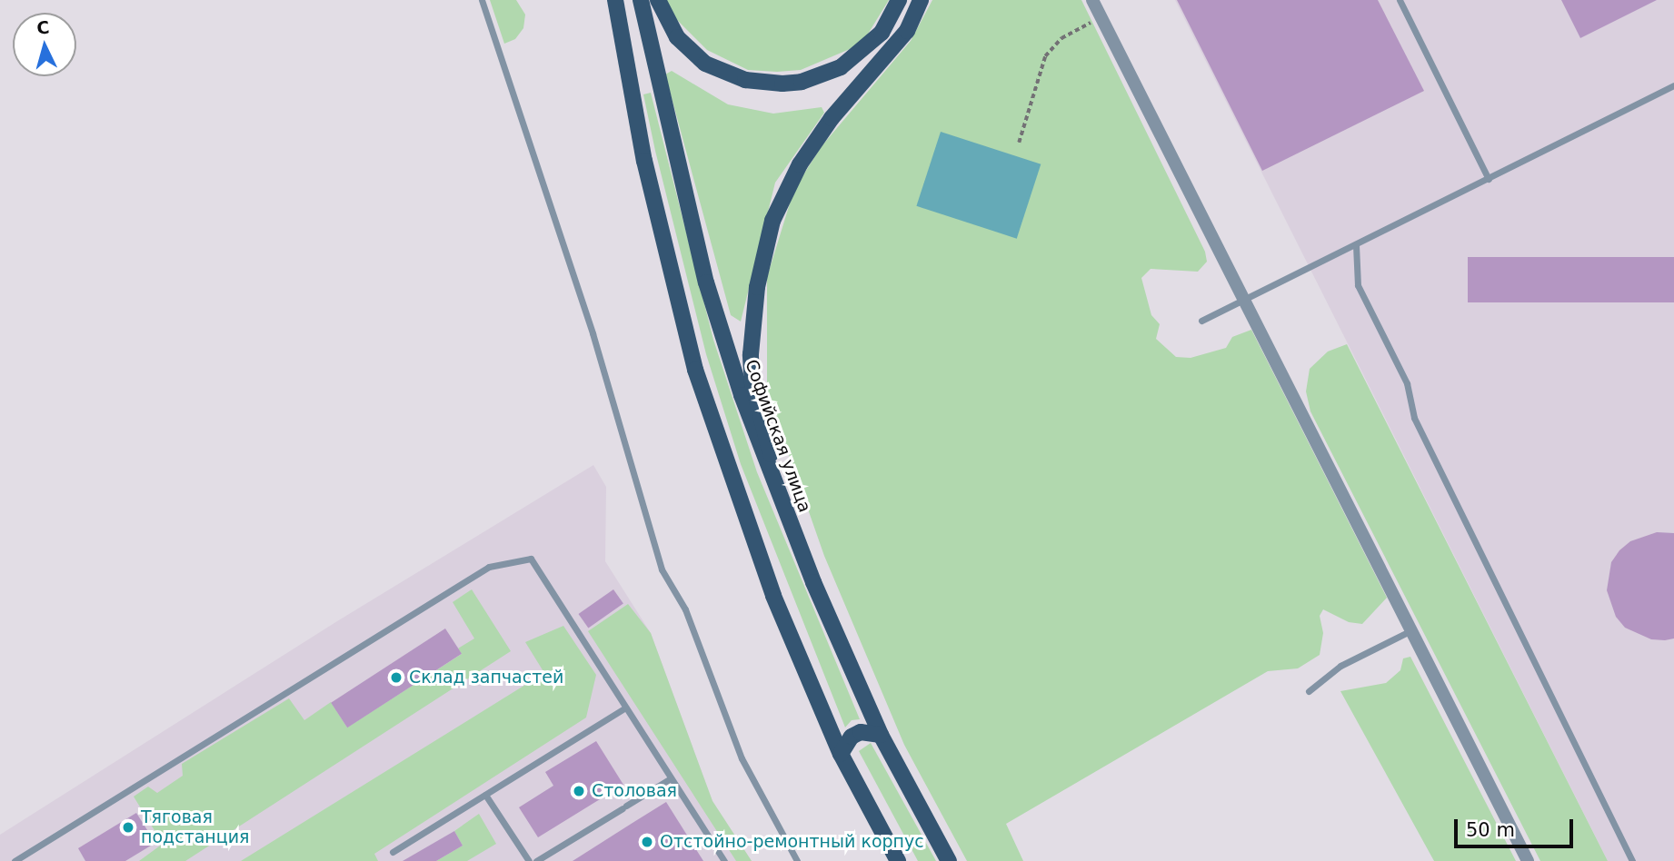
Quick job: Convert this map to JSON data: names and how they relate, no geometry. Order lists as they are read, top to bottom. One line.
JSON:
{"streets":{"main road":["Софийская улица"]},"places":["Склад запчастей","Столовая","Тяговая подстанция","Отстойно-ремонтный корпус"],"scale_bar":"50 m","north":"top"}
